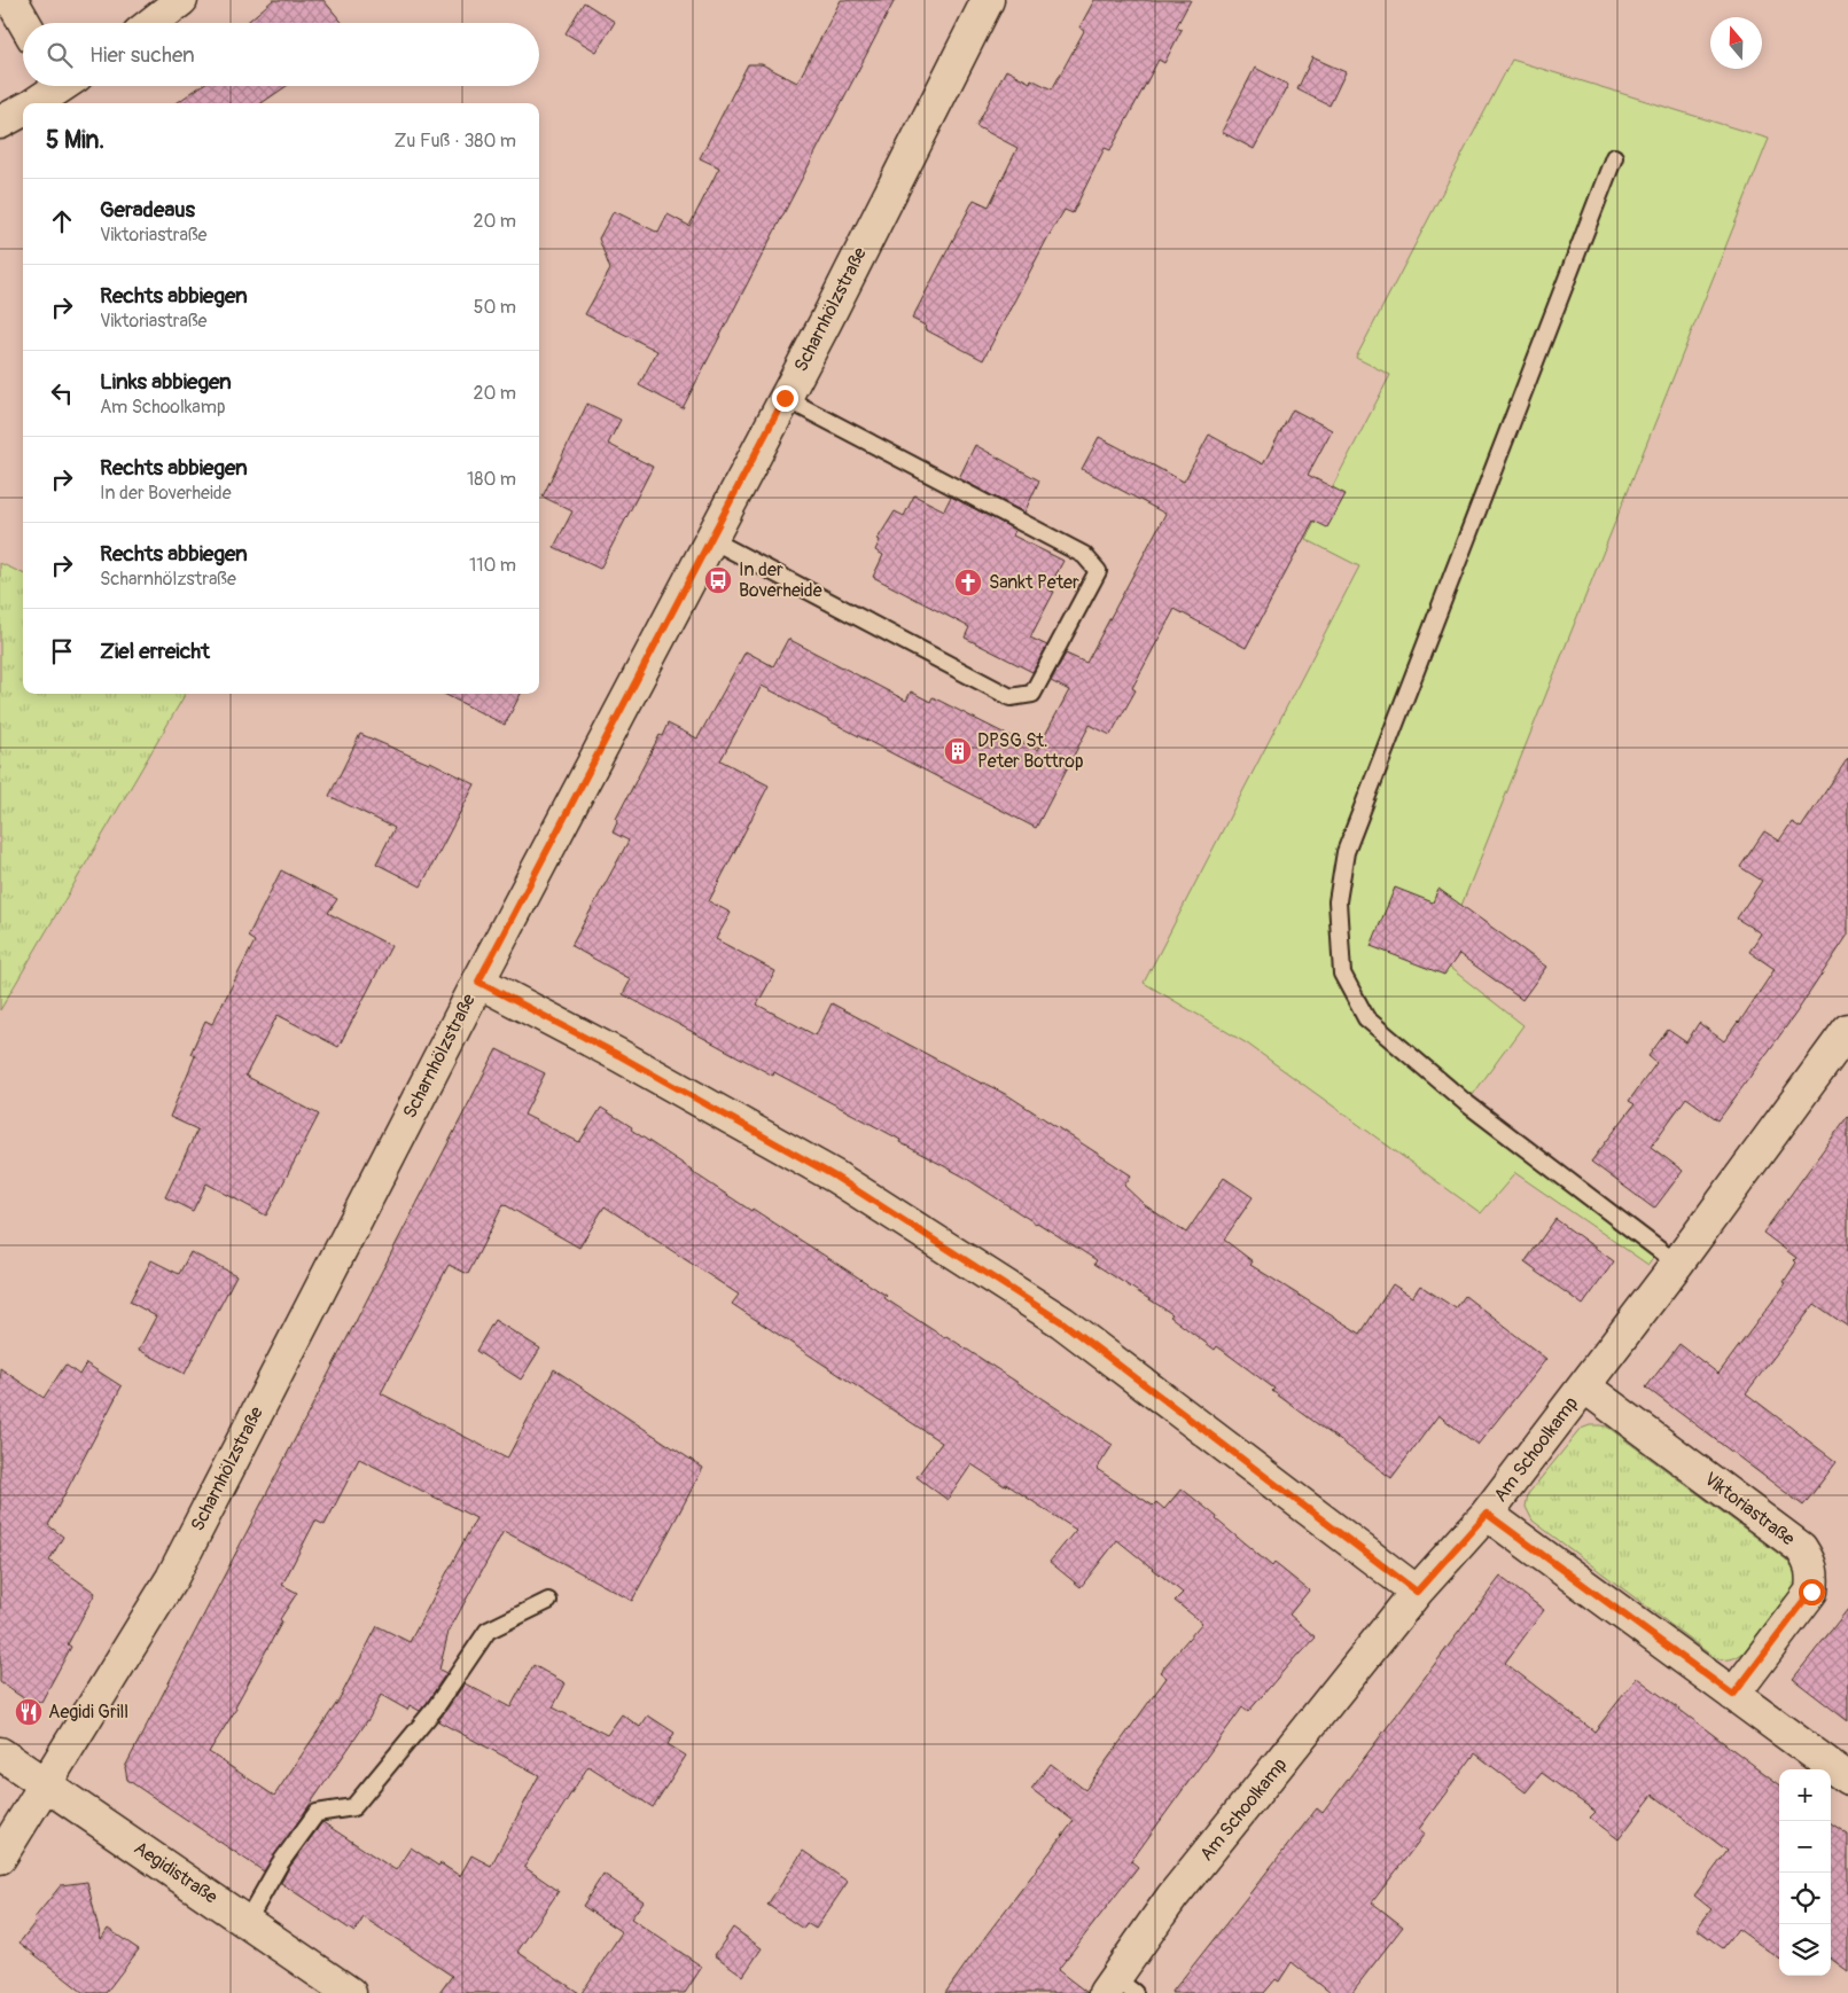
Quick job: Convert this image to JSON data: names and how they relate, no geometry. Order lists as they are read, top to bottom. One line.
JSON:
{"streets":{"street":["Scharnhölzstraße","Am Schoolkamp","Viktoriastraße","Aegidistraße"]},"crossings":[["Scharnhölzstraße","Aegidistraße"],["Am Schoolkamp","Viktoriastraße"]],"places":{"bus stop":["In der Boverheide"],"church":["Sankt Peter"],"building":["DPSG St. Peter Bottrop"],"restaurant":["Aegidi Grill"]},"north":"top","page":{"search":"Hier suchen","heading":["5 Min.","Zu Fuß · 380 m"],"list":[["Geradeaus","Viktoriastraße","20 m"],["Rechts abbiegen","Viktoriastraße","50 m"],["Links abbiegen","Am Schoolkamp","20 m"],["Rechts abbiegen","In der Boverheide","180 m"],["Rechts abbiegen","Scharnhölzstraße","110 m"],"Ziel erreicht"],"map_buttons":["+","−"]}}
